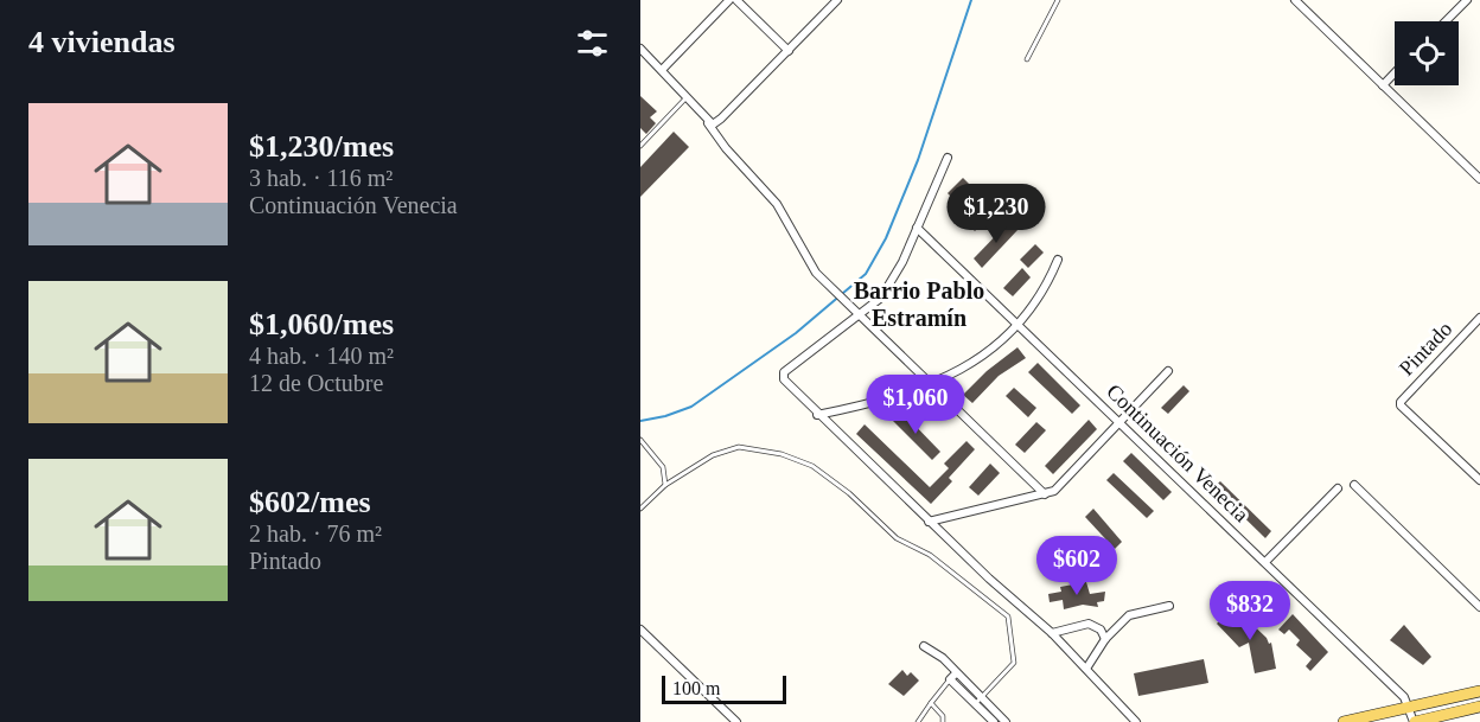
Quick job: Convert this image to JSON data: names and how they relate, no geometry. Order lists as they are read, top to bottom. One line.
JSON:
{"streets":{"street":["Pintado","Continuación Venecia"]},"districts":["Barrio Pablo Estramín"],"scale_bar":"100 m","page":{"heading":"4 viviendas","list":[{"name":"$1,230/mes","note":"3 hab. · 116 m² · Continuación Venecia"},{"name":"$1,060/mes","note":"4 hab. · 140 m² · 12 de Octubre"},{"name":"$602/mes","note":"2 hab. · 76 m² · Pintado"}],"price":["$1,230","$1,060","$602","$832"],"scale":"100 m"}}
